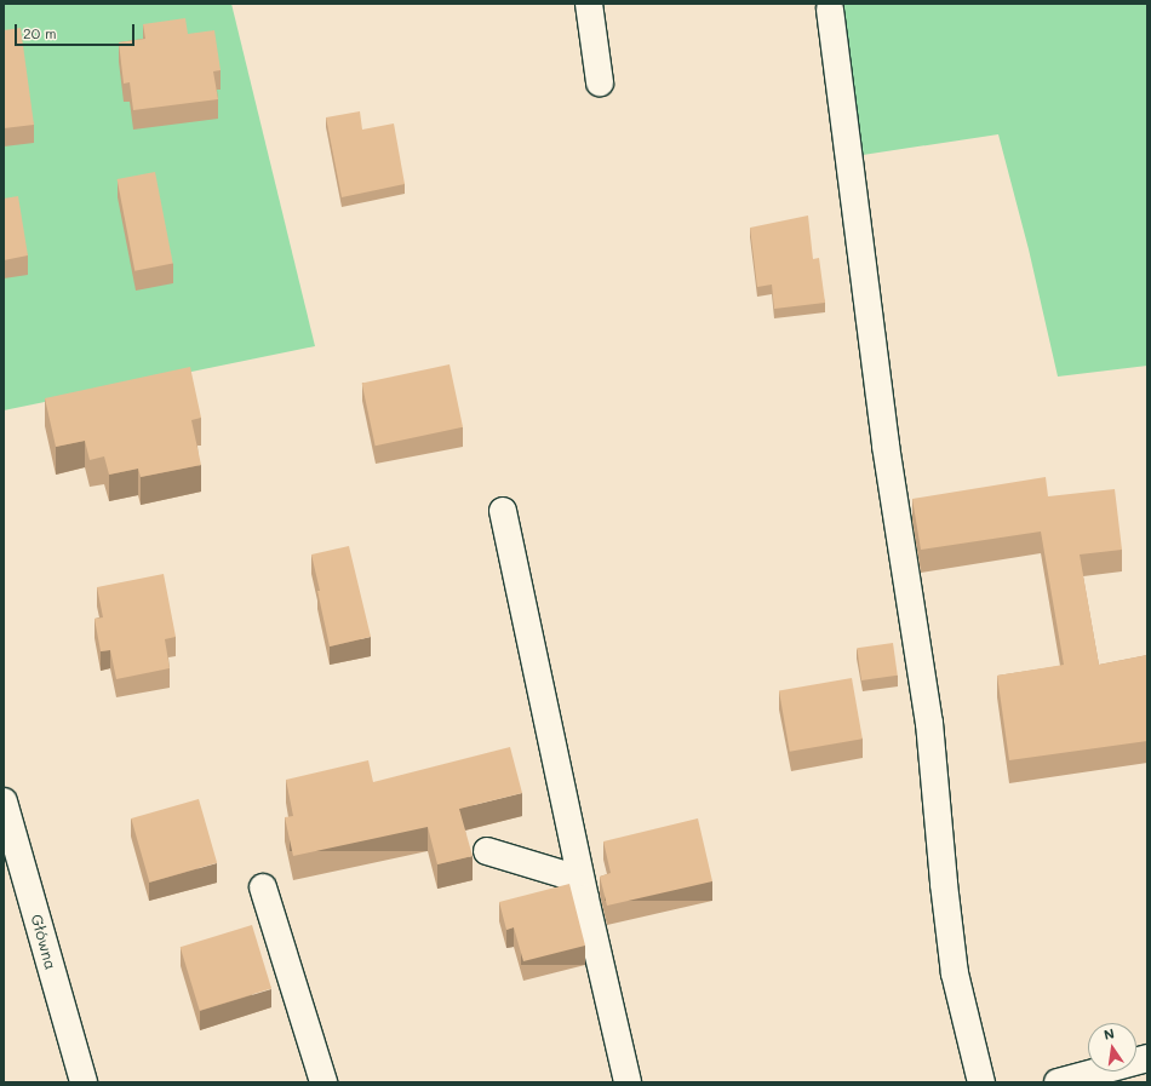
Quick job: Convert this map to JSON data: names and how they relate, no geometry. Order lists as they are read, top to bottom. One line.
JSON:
{"streets":{"street":["Główna"]},"scale_bar":"20 m","north":"top"}
